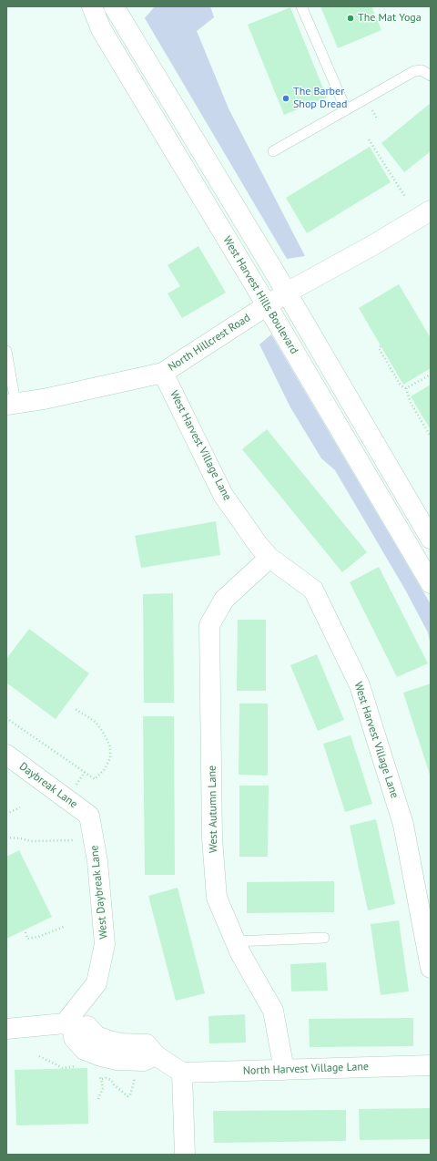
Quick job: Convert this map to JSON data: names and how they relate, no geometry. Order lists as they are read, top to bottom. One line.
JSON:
{"streets":{"street":["West Harvest Hills Boulevard","North Hillcrest Road","West Harvest Village Lane","Daybreak Lane","West Autumn Lane","West Daybreak Lane","North Harvest Village Lane"]},"crossings":[["West Harvest Hills Boulevard","North Hillcrest Road"],["North Hillcrest Road","West Harvest Village Lane"],["West Harvest Village Lane","West Autumn Lane"],["Daybreak Lane","West Daybreak Lane"],["West Autumn Lane","North Harvest Village Lane"]],"places":["The Mat Yoga","The Barber Shop Dread"]}
